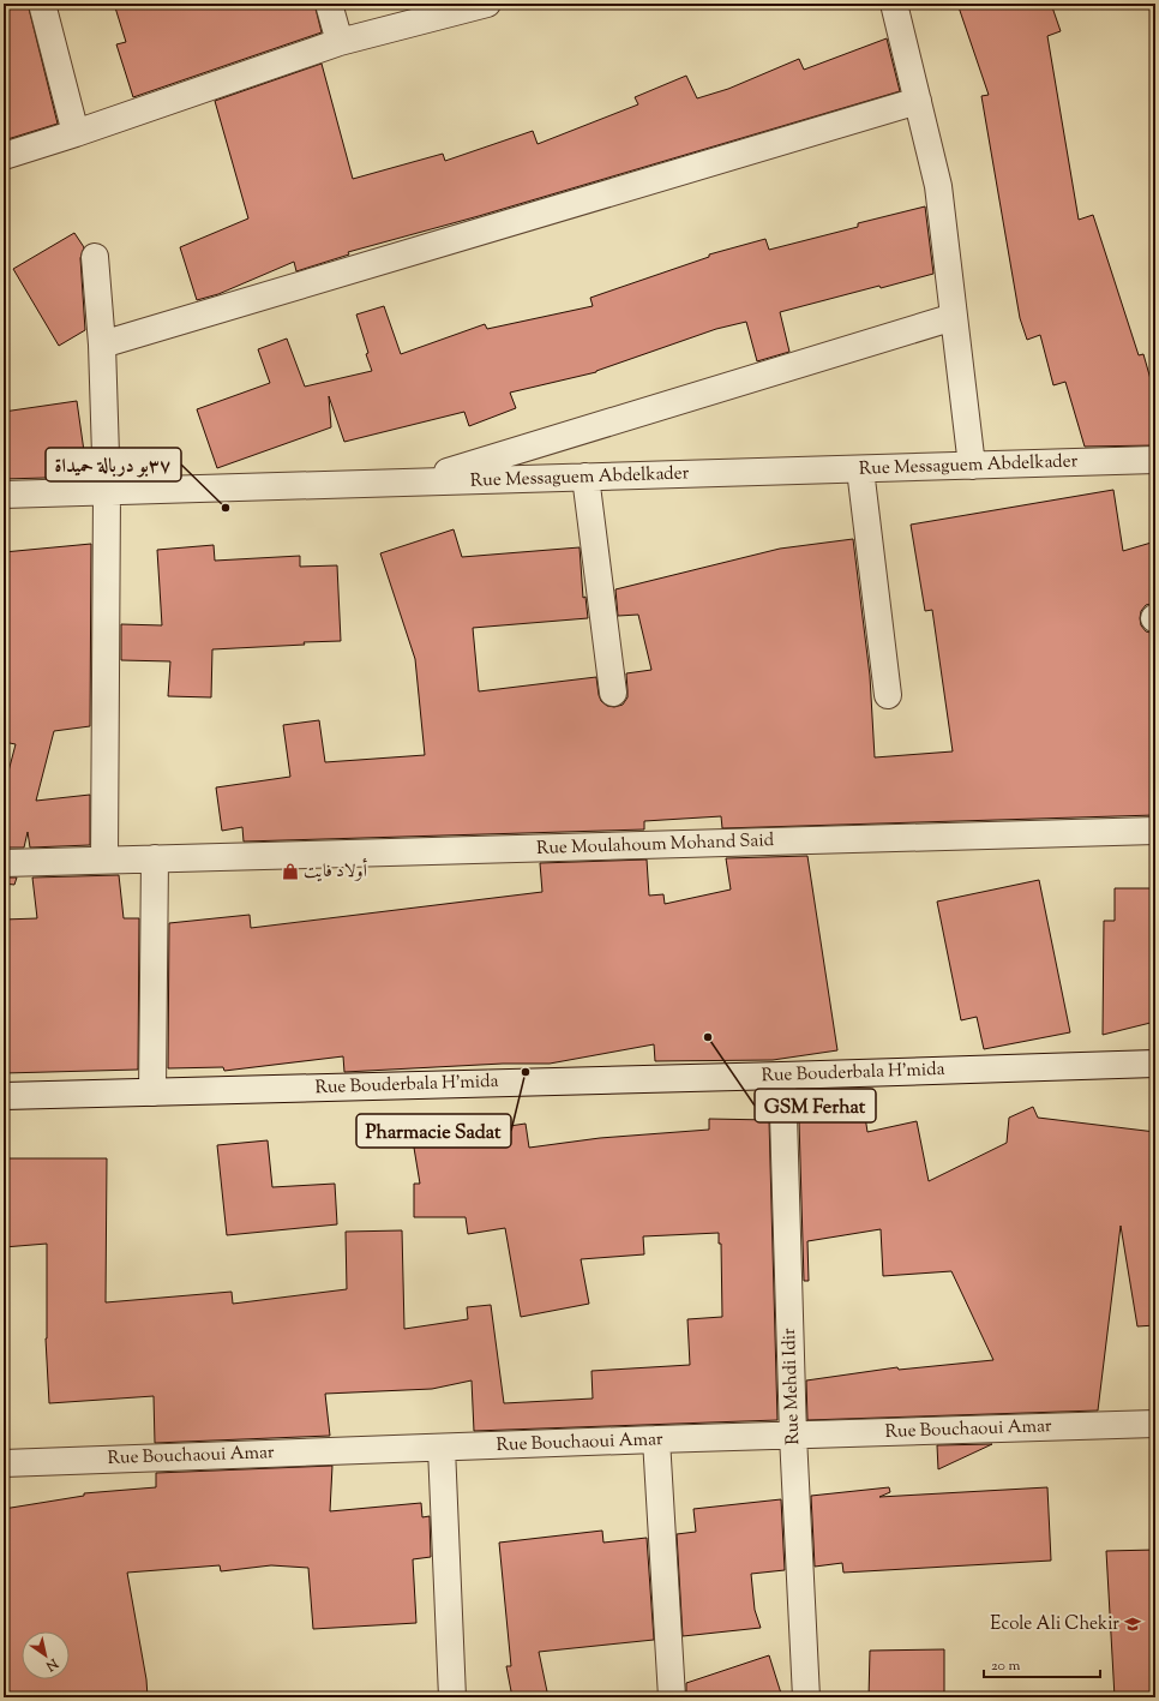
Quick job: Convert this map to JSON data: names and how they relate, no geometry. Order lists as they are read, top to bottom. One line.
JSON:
{"streets":{"street":["Rue Messaguem Abdelkader","Rue Moulahoum Mohand Said","Rue Bouderbala H'mida","Rue Mehdi Idir","Rue Bouchaoui Amar"]},"crossings":[["Rue Bouderbala H'mida","Rue Mehdi Idir"],["Rue Mehdi Idir","Rue Bouchaoui Amar"]],"places":{"other":["٣٧بو دربالة حميداة","GSM Ferhat","Pharmacie Sadat"],"shop":["أولاد فايت"],"school or university":["Ecole Ali Chekir"]},"scale_bar":"20 m","north":"bottom right"}
